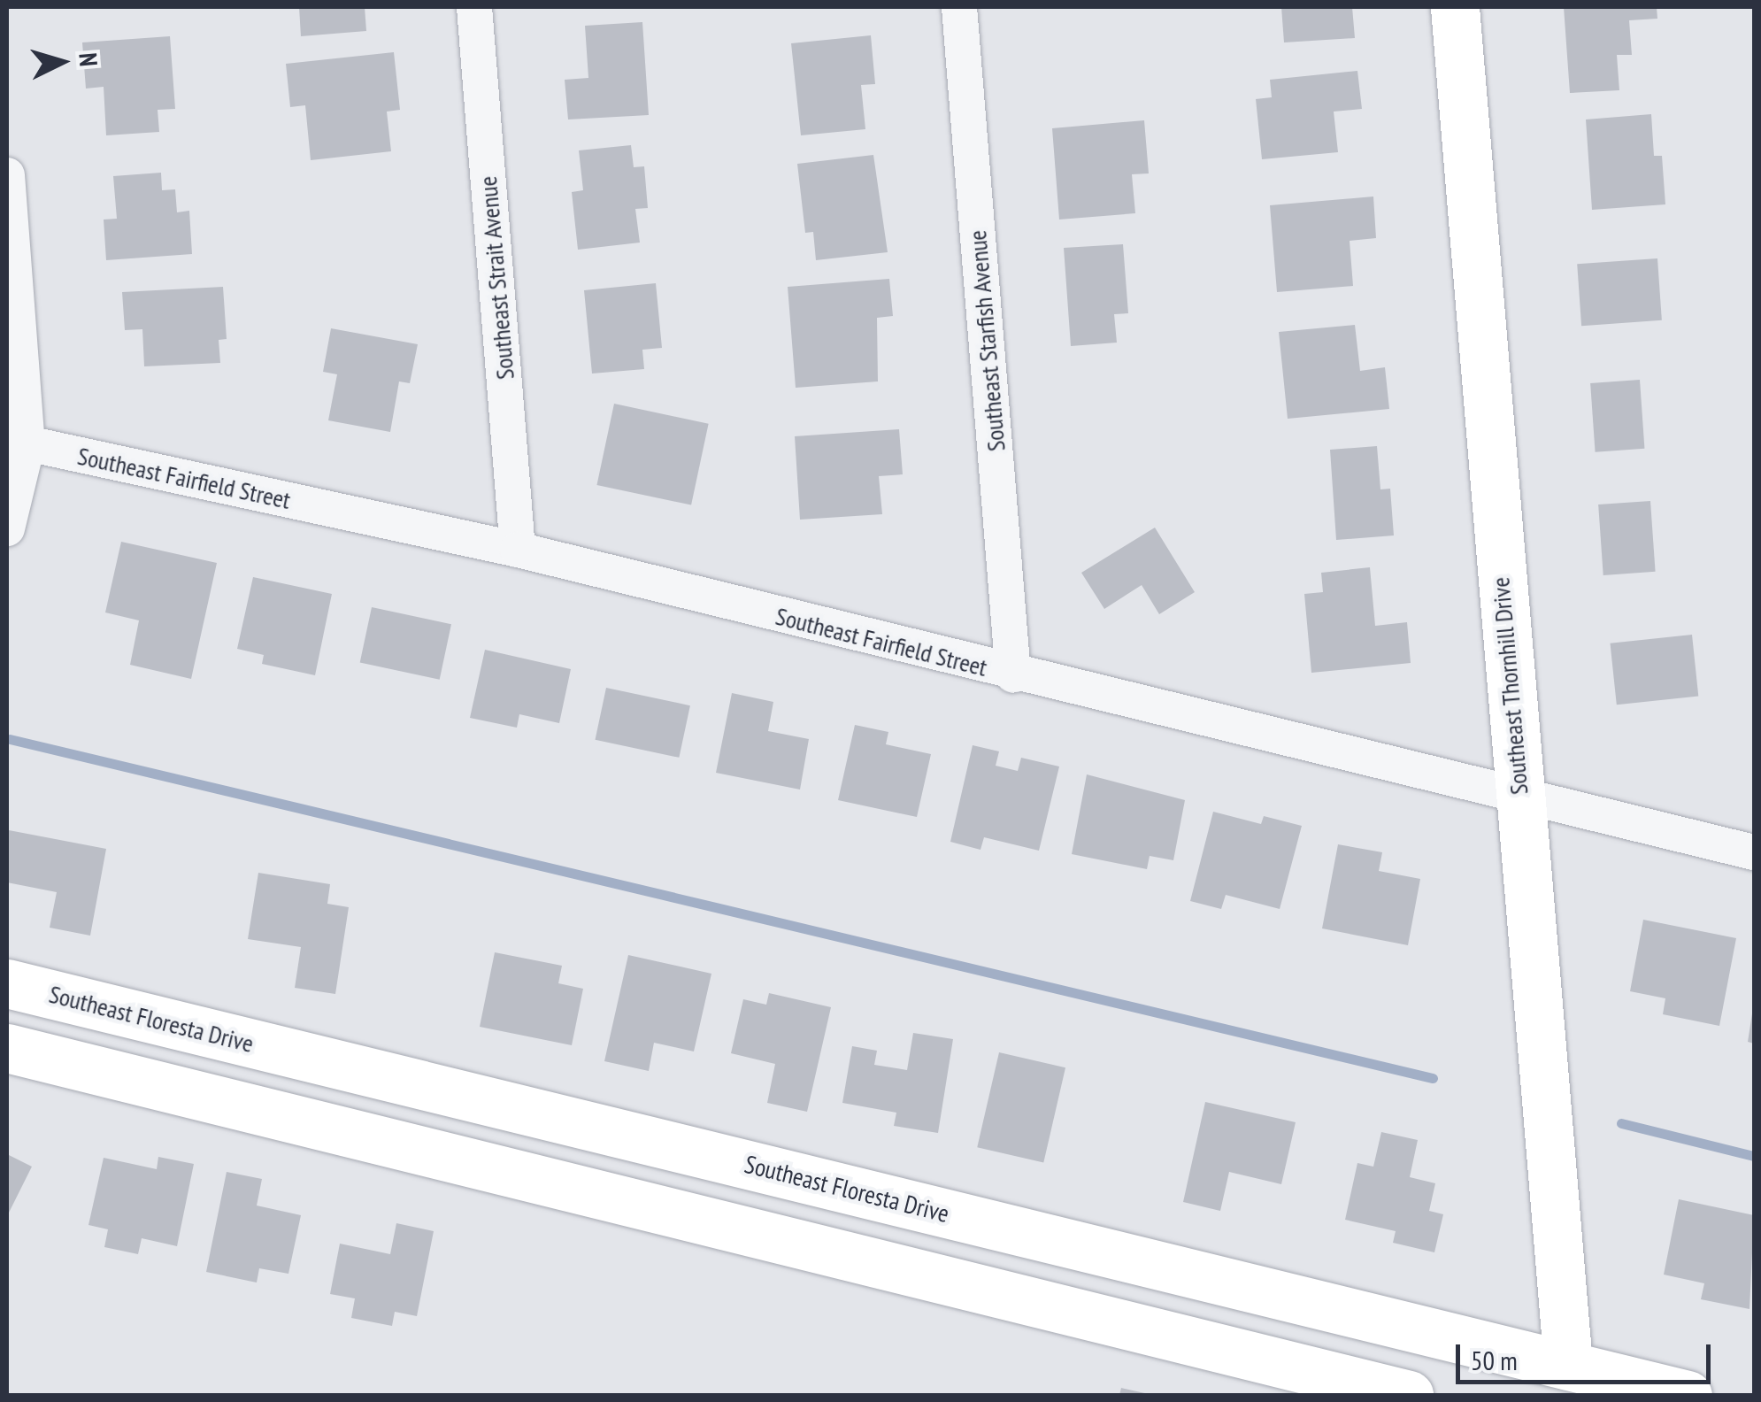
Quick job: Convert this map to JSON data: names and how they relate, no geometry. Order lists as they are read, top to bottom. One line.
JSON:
{"streets":{"street":["Southeast Strait Avenue","Southeast Starfish Avenue","Southeast Fairfield Street","Southeast Thornhill Drive","Southeast Floresta Drive"]},"crossings":[["Southeast Strait Avenue","Southeast Fairfield Street"],["Southeast Starfish Avenue","Southeast Fairfield Street"],["Southeast Fairfield Street","Southeast Thornhill Drive"],["Southeast Thornhill Drive","Southeast Floresta Drive"]],"scale_bar":"50 m","north":"right"}
